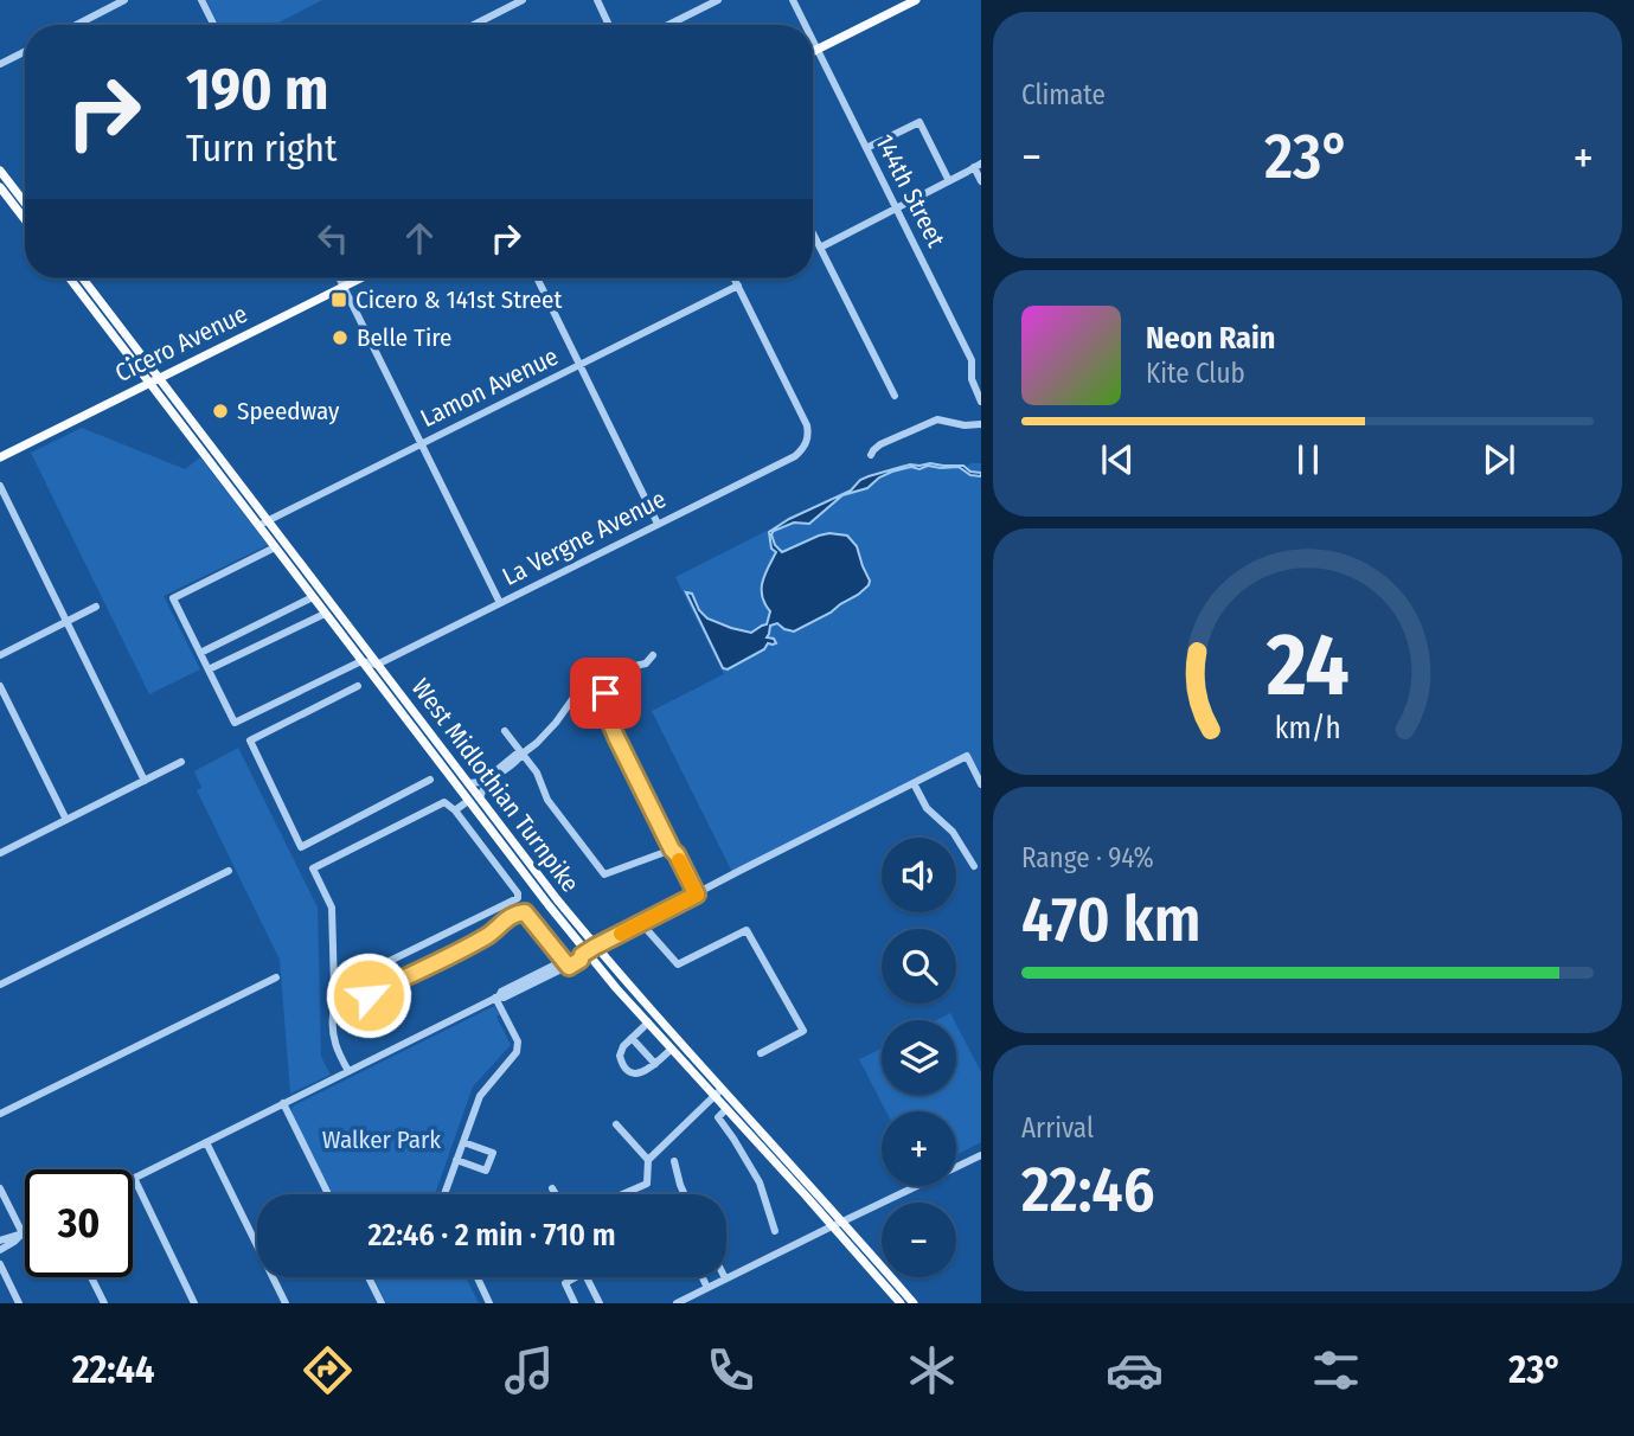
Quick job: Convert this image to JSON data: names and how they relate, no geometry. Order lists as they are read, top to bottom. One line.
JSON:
{"streets":{"main road":["Cicero Avenue","West Midlothian Turnpike"],"street":["144th Street","Lamon Avenue","La Vergne Avenue"]},"crossings":[["Cicero Avenue","West Midlothian Turnpike"],["Lamon Avenue","La Vergne Avenue"],["Lamon Avenue","West Midlothian Turnpike"],["La Vergne Avenue","West Midlothian Turnpike"]],"parks":["Walker Park"],"places":{"transit":["Cicero & 141st Street"],"other":["Belle Tire","Speedway"]},"page":{"tile":["Climate",["Range · 94%","470 km"],["Arrival","22:46"]],"turn":["190 m","Turn right"],"heat":["−","23°","+"],"song":["Neon Rain","Kite Club"],"map_buttons":["+","−"],"limit":"30","trip":"22:46 · 2 min · 710 m","tabs":["22:44","23°"],"gauge":["24","km/h"]}}
